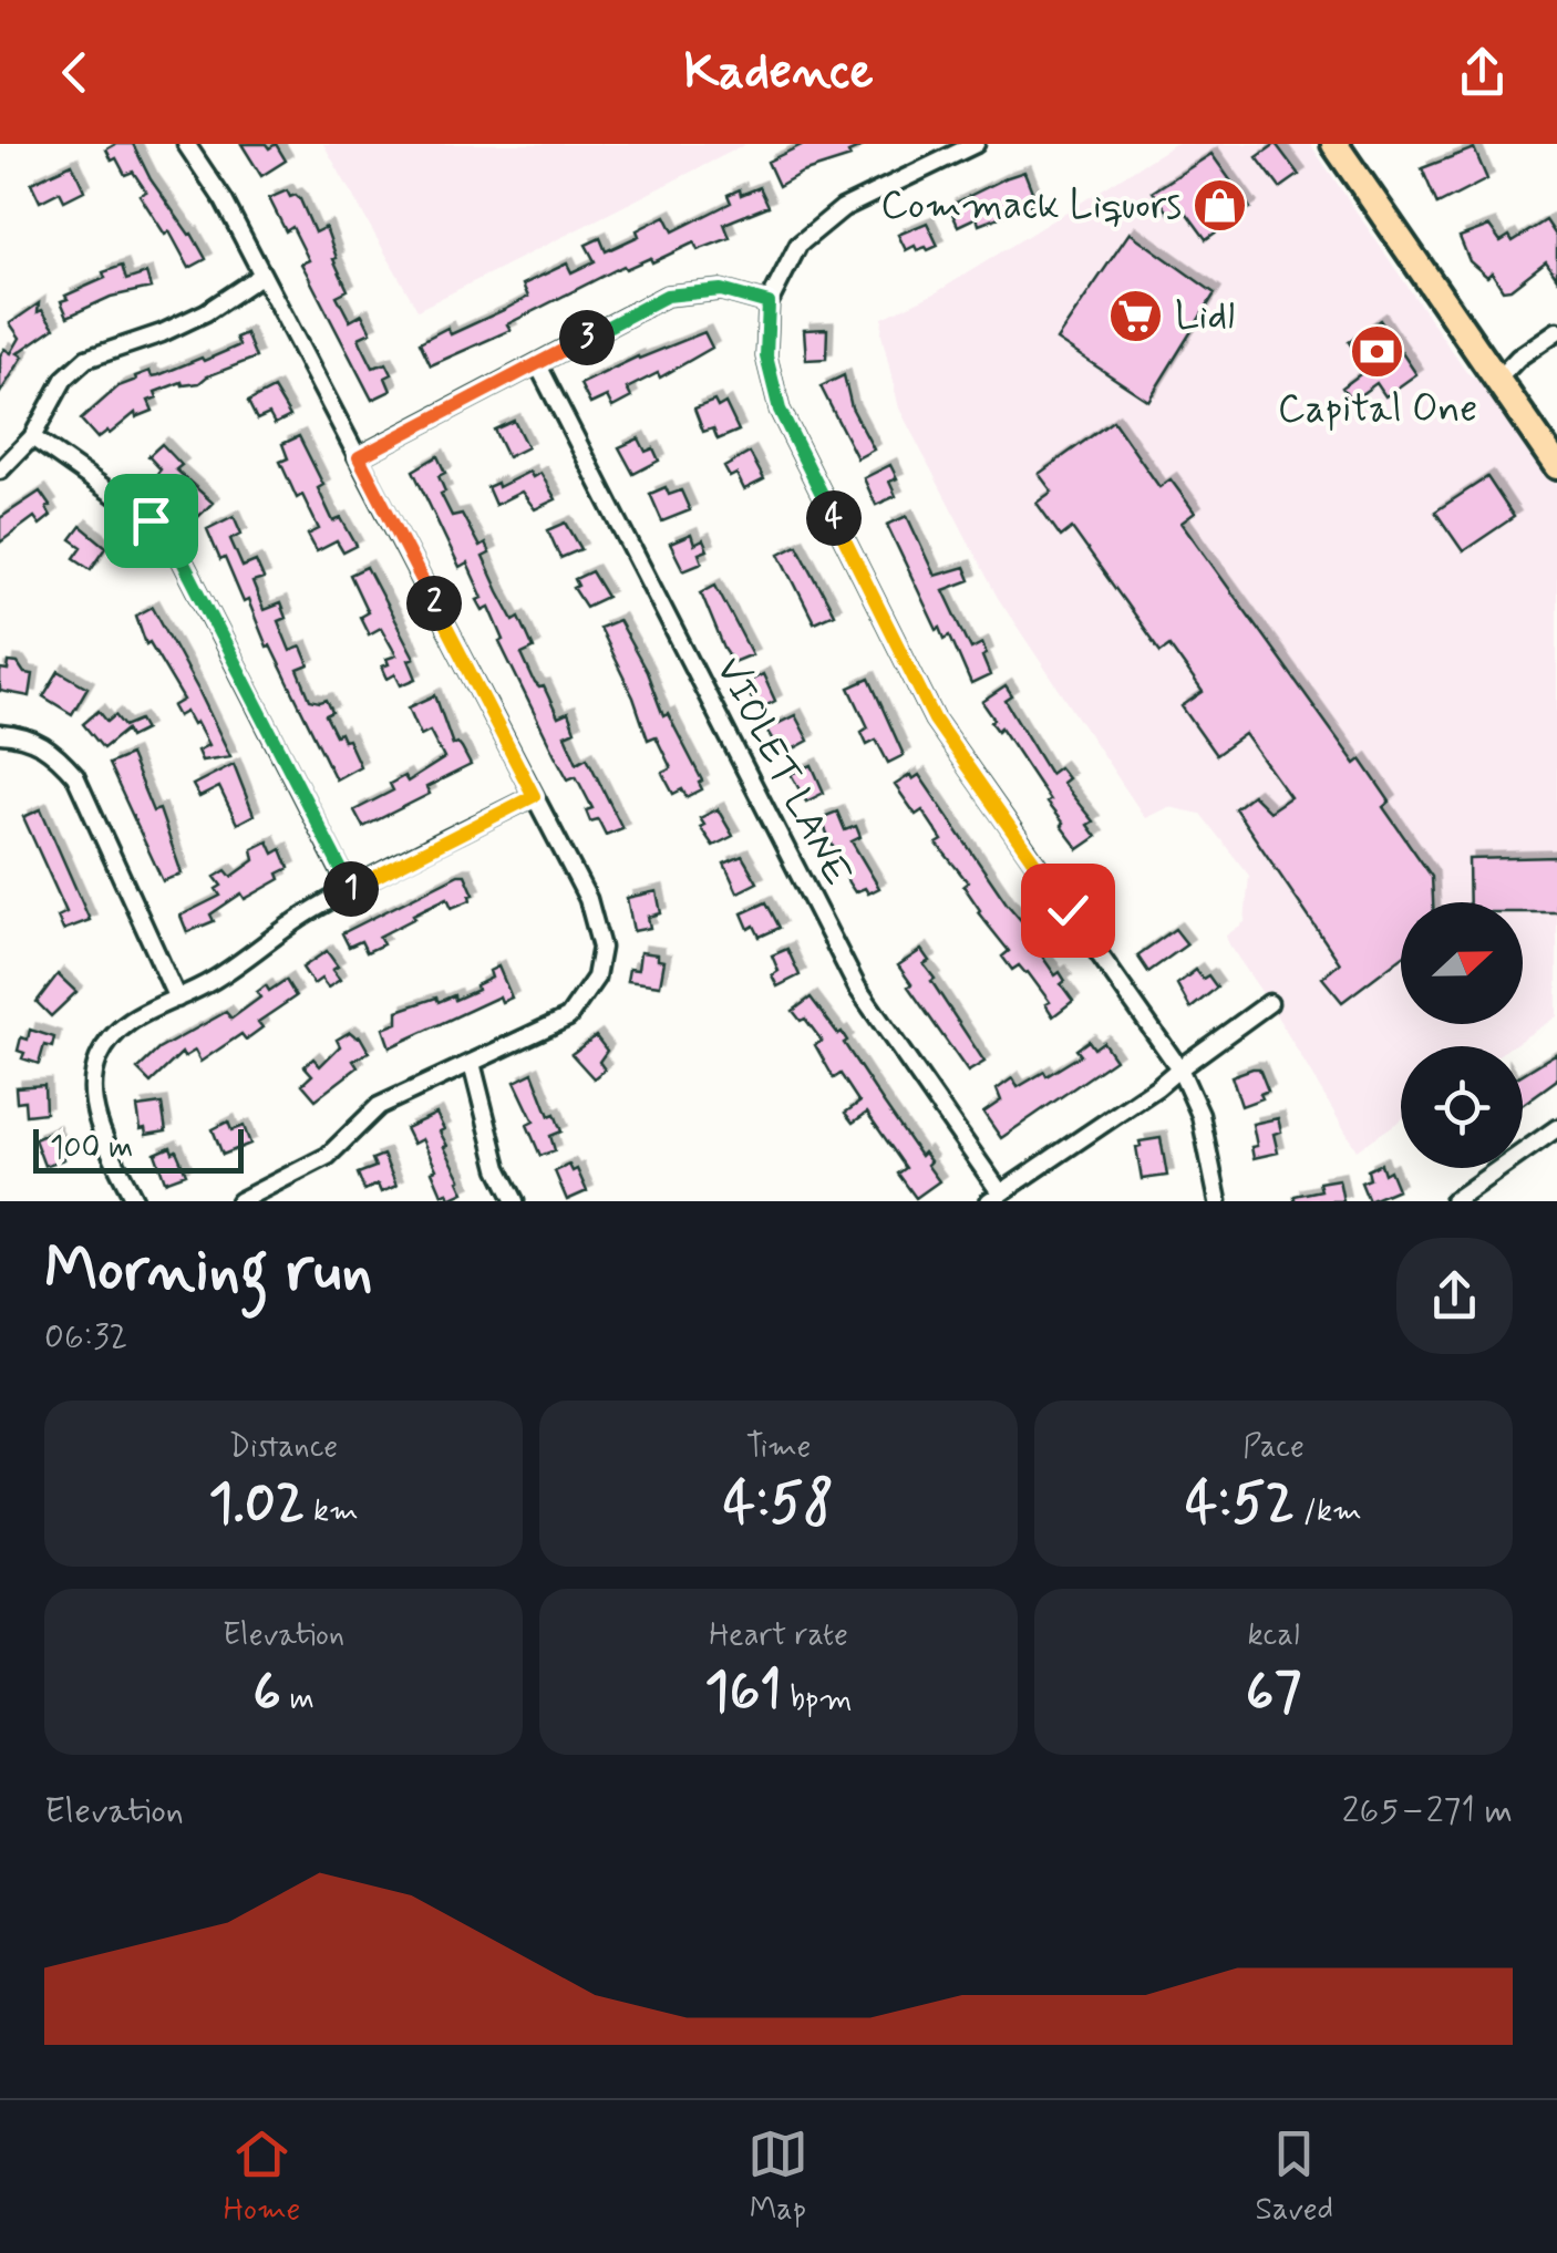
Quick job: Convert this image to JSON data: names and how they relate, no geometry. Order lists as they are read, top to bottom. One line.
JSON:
{"streets":{"street":["VIOLET LANE"]},"places":{"shop":["Commack Liquors"],"supermarket":["Lidl"],"bank":["Capital One"]},"scale_bar":"100 m","north":"right","page":{"header":"Kadence","pins":["3","4","2","1"],"scale":"100 m","heading":["Morning run","06:32"],"stats":[["Distance","1.02 km"],["Time","4:58"],["Pace","4:52 /km"],["Elevation","6 m"],["Heart rate","161 bpm"],["kcal","67"]],"chart":["Elevation","265–271 m"],"tabs":["Home","Map","Saved"]}}
